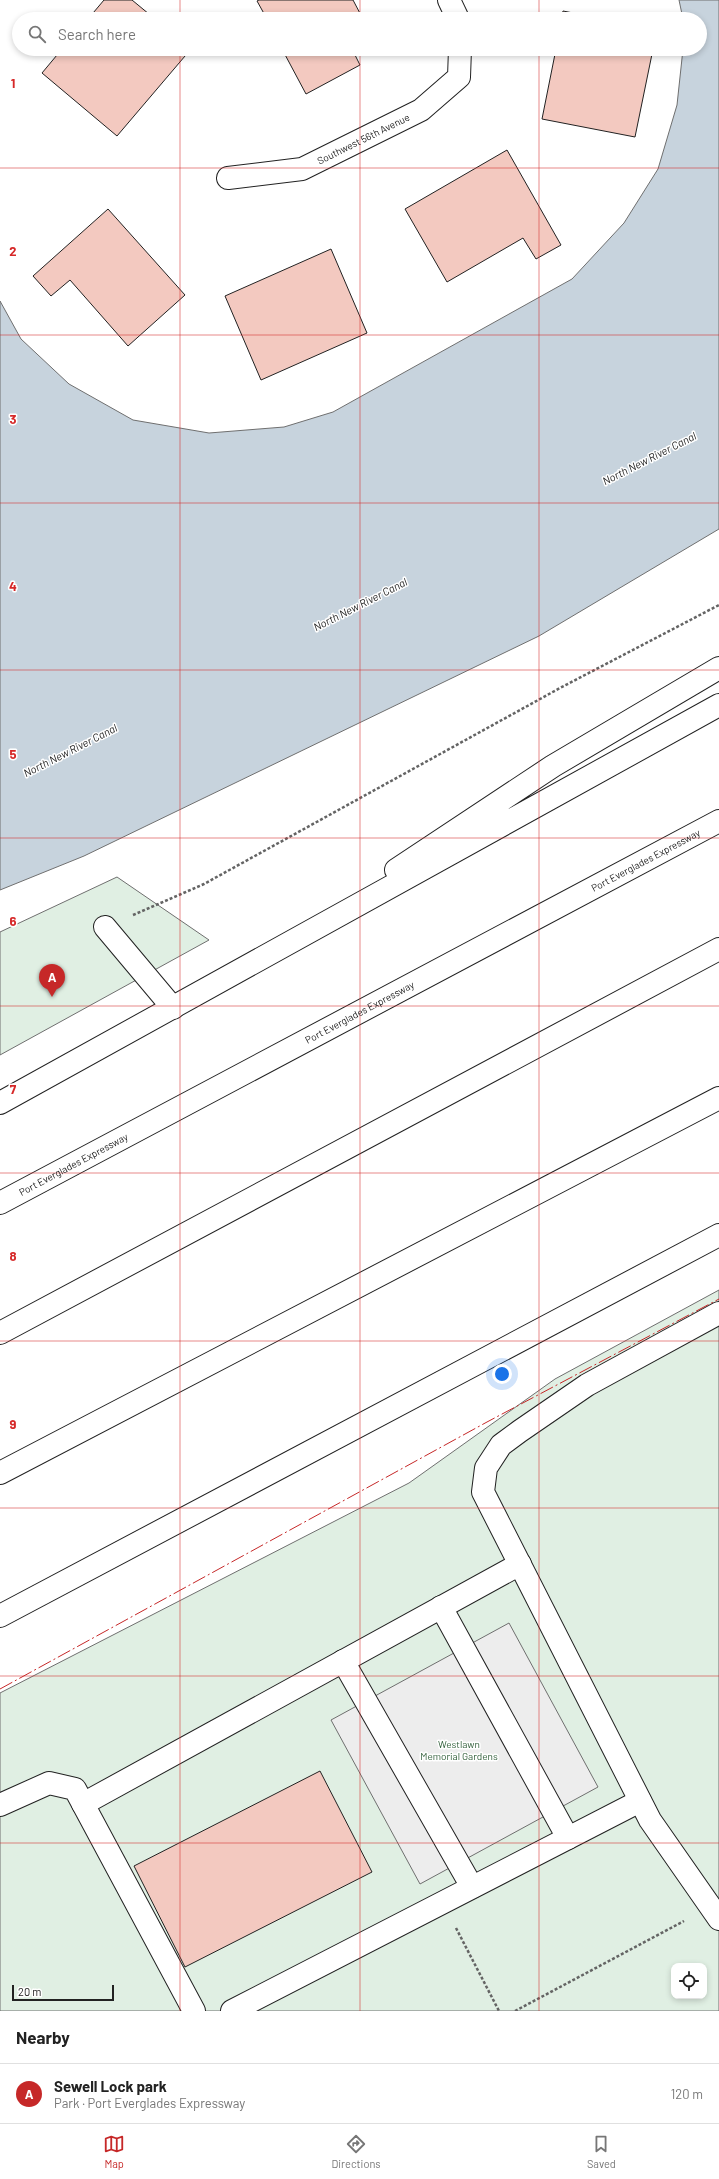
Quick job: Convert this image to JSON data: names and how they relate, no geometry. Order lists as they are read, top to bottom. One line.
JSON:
{"streets":{"main road":["Southwest 56th Avenue","Port Everglades Expressway"]},"water":["North New River Canal"],"parks":["Westlawn Memorial Gardens"],"scale_bar":"20 m","page":{"search":"Search here","pins":"A","scale":"20 m","heading":"Nearby","list":[{"mark":"A","name":"Sewell Lock park","note":"Park · Port Everglades Expressway","value":"120 m"}],"nav":["Map","Directions","Saved"]},"grid":{"rows":["1","2","3","4","5","6","7","8","9"]}}
